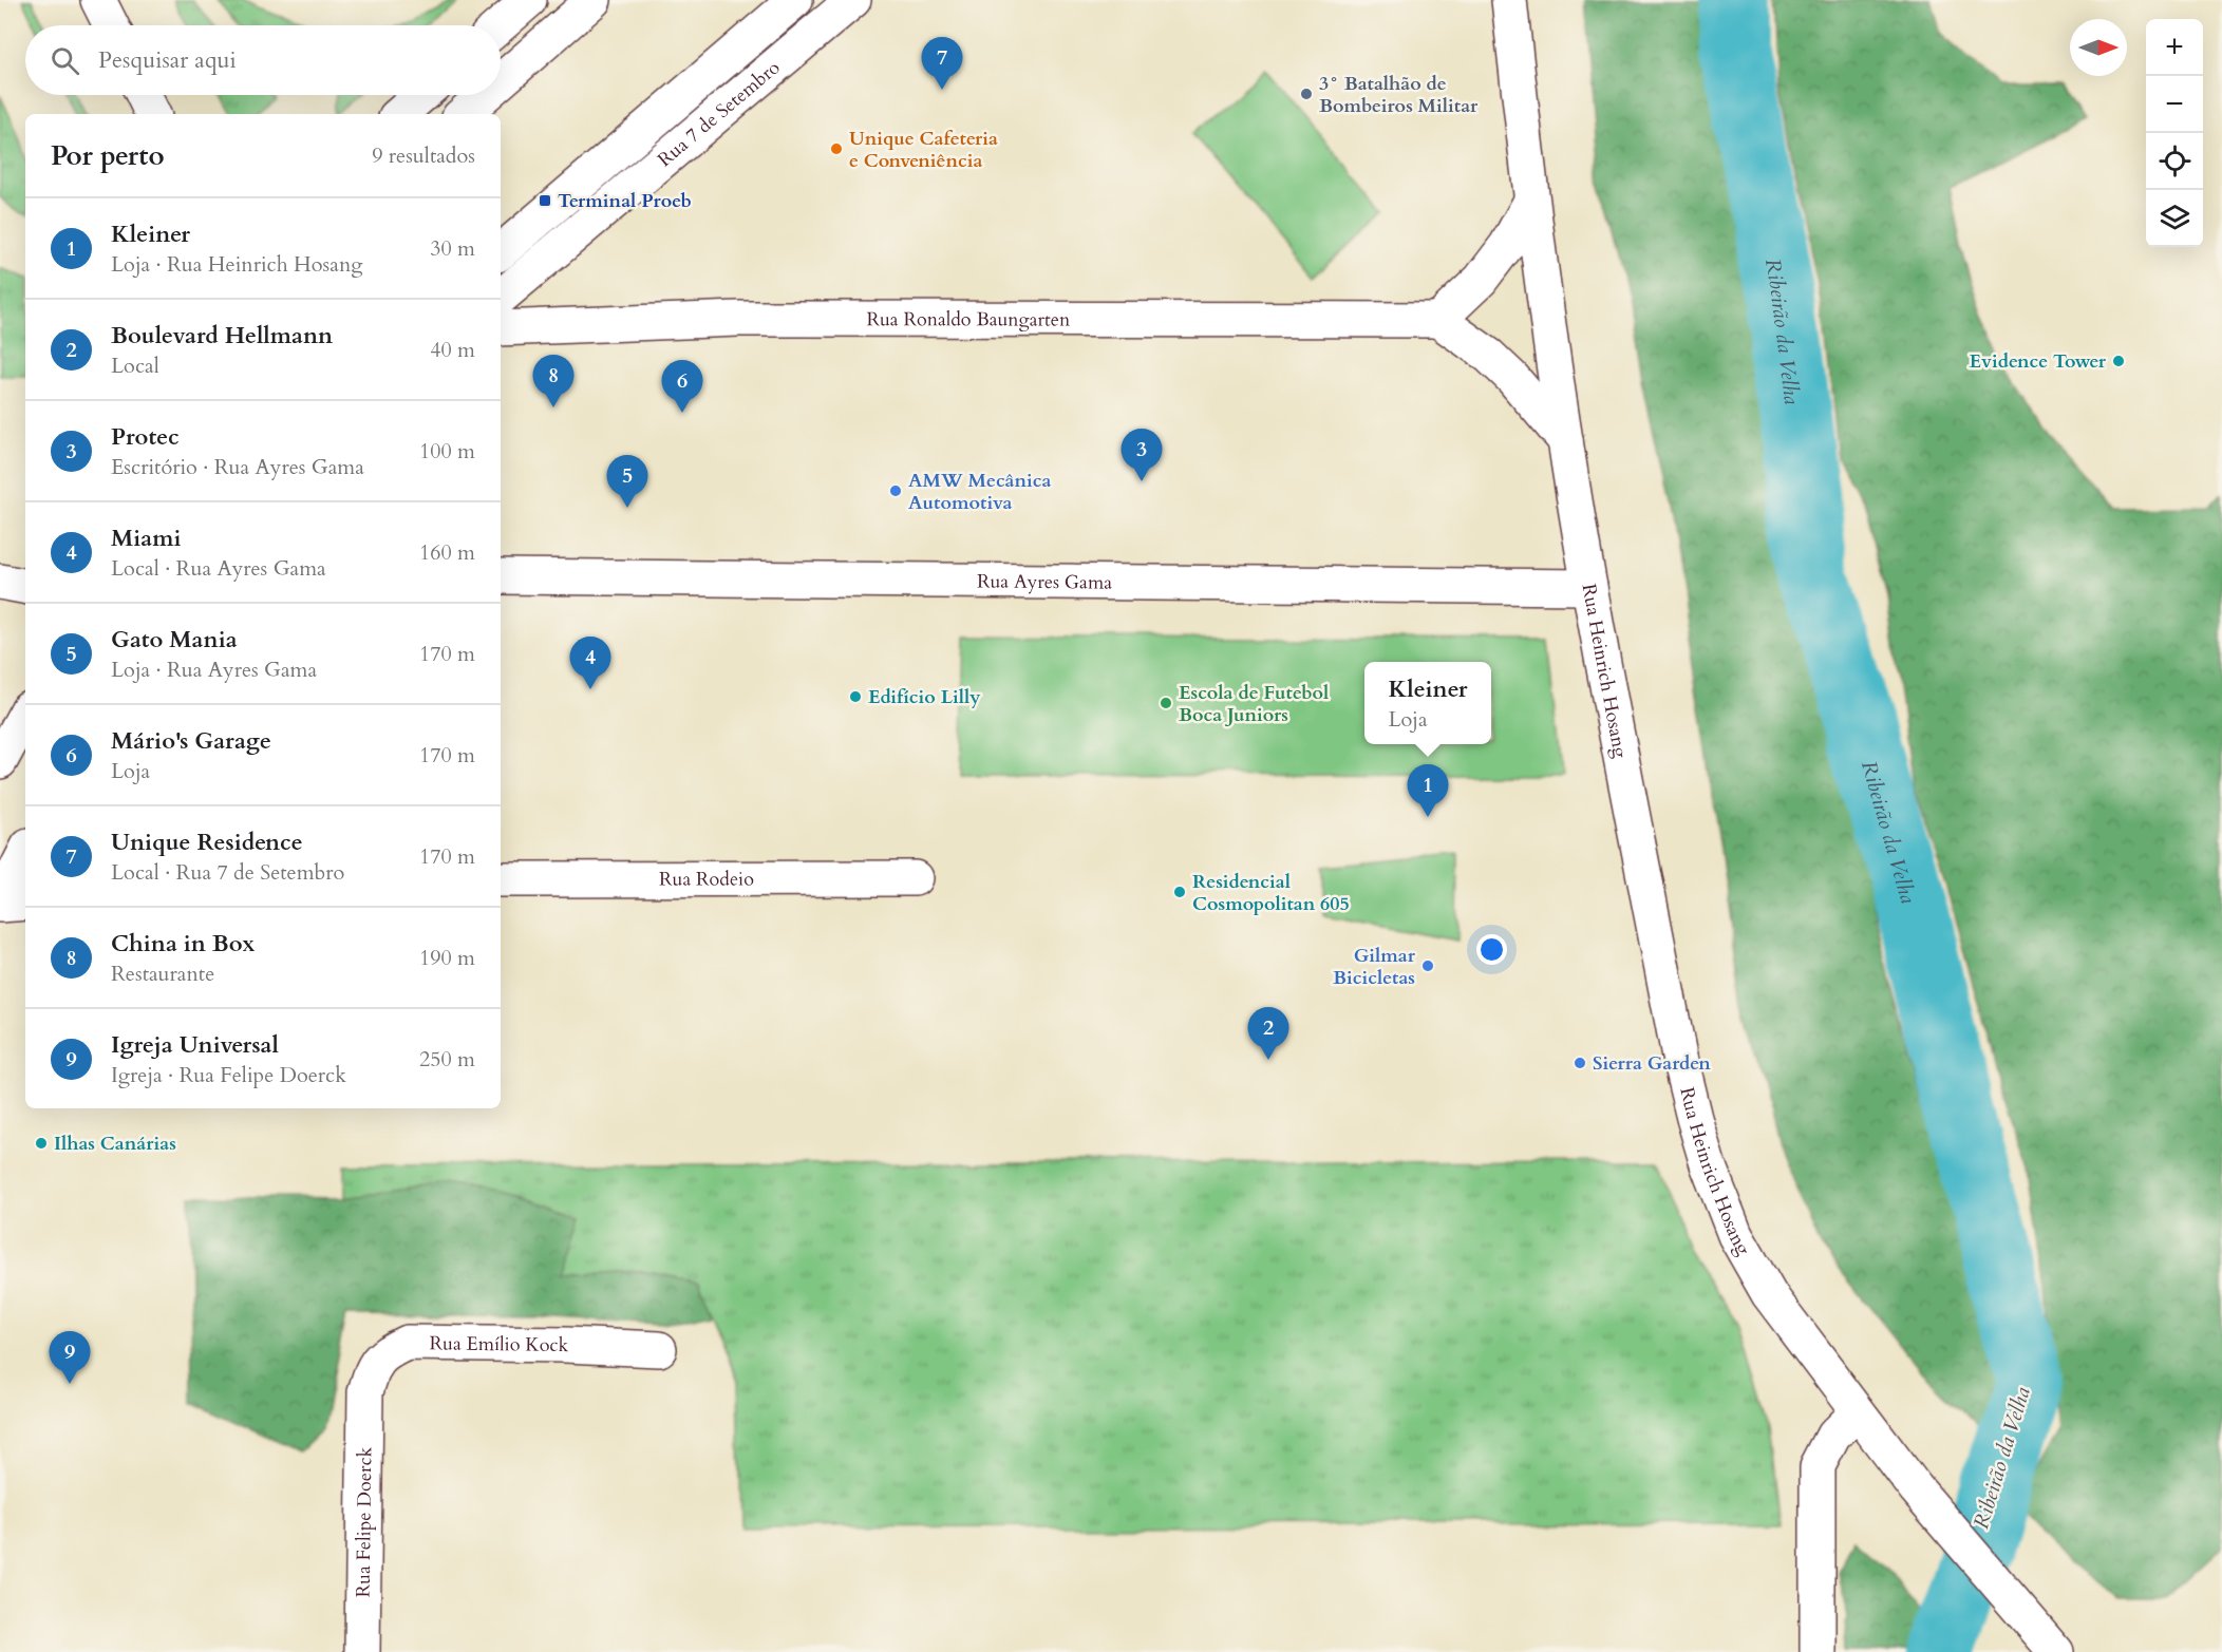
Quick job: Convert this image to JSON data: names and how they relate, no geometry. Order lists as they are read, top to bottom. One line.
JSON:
{"streets":{"main road":["Rua 7 de Setembro","Rua Ronaldo Baungarten","Rua Ayres Gama","Rua Heinrich Hosang","Rua Rodeio","Rua Emílio Kock","Rua Felipe Doerck"]},"crossings":[["Rua Ayres Gama","Rua Heinrich Hosang"],["Rua Emílio Kock","Rua Felipe Doerck"]],"water":["Ribeirão da Velha"],"places":{"other":["3° Batalhão de Bombeiros Militar","Unique Cafeteria e Conveniência","Evidence Tower","AMW Mecânica Automotiva","Edifício Lilly","Escola de Futebol Boca Juniors","Residencial Cosmopolitan 605","Gilmar Bicicletas","Sierra Garden","Ilhas Canárias"],"transit":["Terminal Proeb"]},"north":"right","page":{"map_buttons":["+","−"],"search":"Pesquisar aqui","pins":["7","8","6","3","5","4","1","2","9"],"heading":["Por perto","9 resultados"],"list":[{"mark":"1","name":"Kleiner","note":"Loja · Rua Heinrich Hosang","value":"30 m"},{"mark":"2","name":"Boulevard Hellmann","note":"Local","value":"40 m"},{"mark":"3","name":"Protec","note":"Escritório · Rua Ayres Gama","value":"100 m"},{"mark":"4","name":"Miami","note":"Local · Rua Ayres Gama","value":"160 m"},{"mark":"5","name":"Gato Mania","note":"Loja · Rua Ayres Gama","value":"170 m"},{"mark":"6","name":"Mário's Garage","note":"Loja","value":"170 m"},{"mark":"7","name":"Unique Residence","note":"Local · Rua 7 de Setembro","value":"170 m"},{"mark":"8","name":"China in Box","note":"Restaurante","value":"190 m"},{"mark":"9","name":"Igreja Universal","note":"Igreja · Rua Felipe Doerck","value":"250 m"}],"popup":["Kleiner","Loja"]}}
